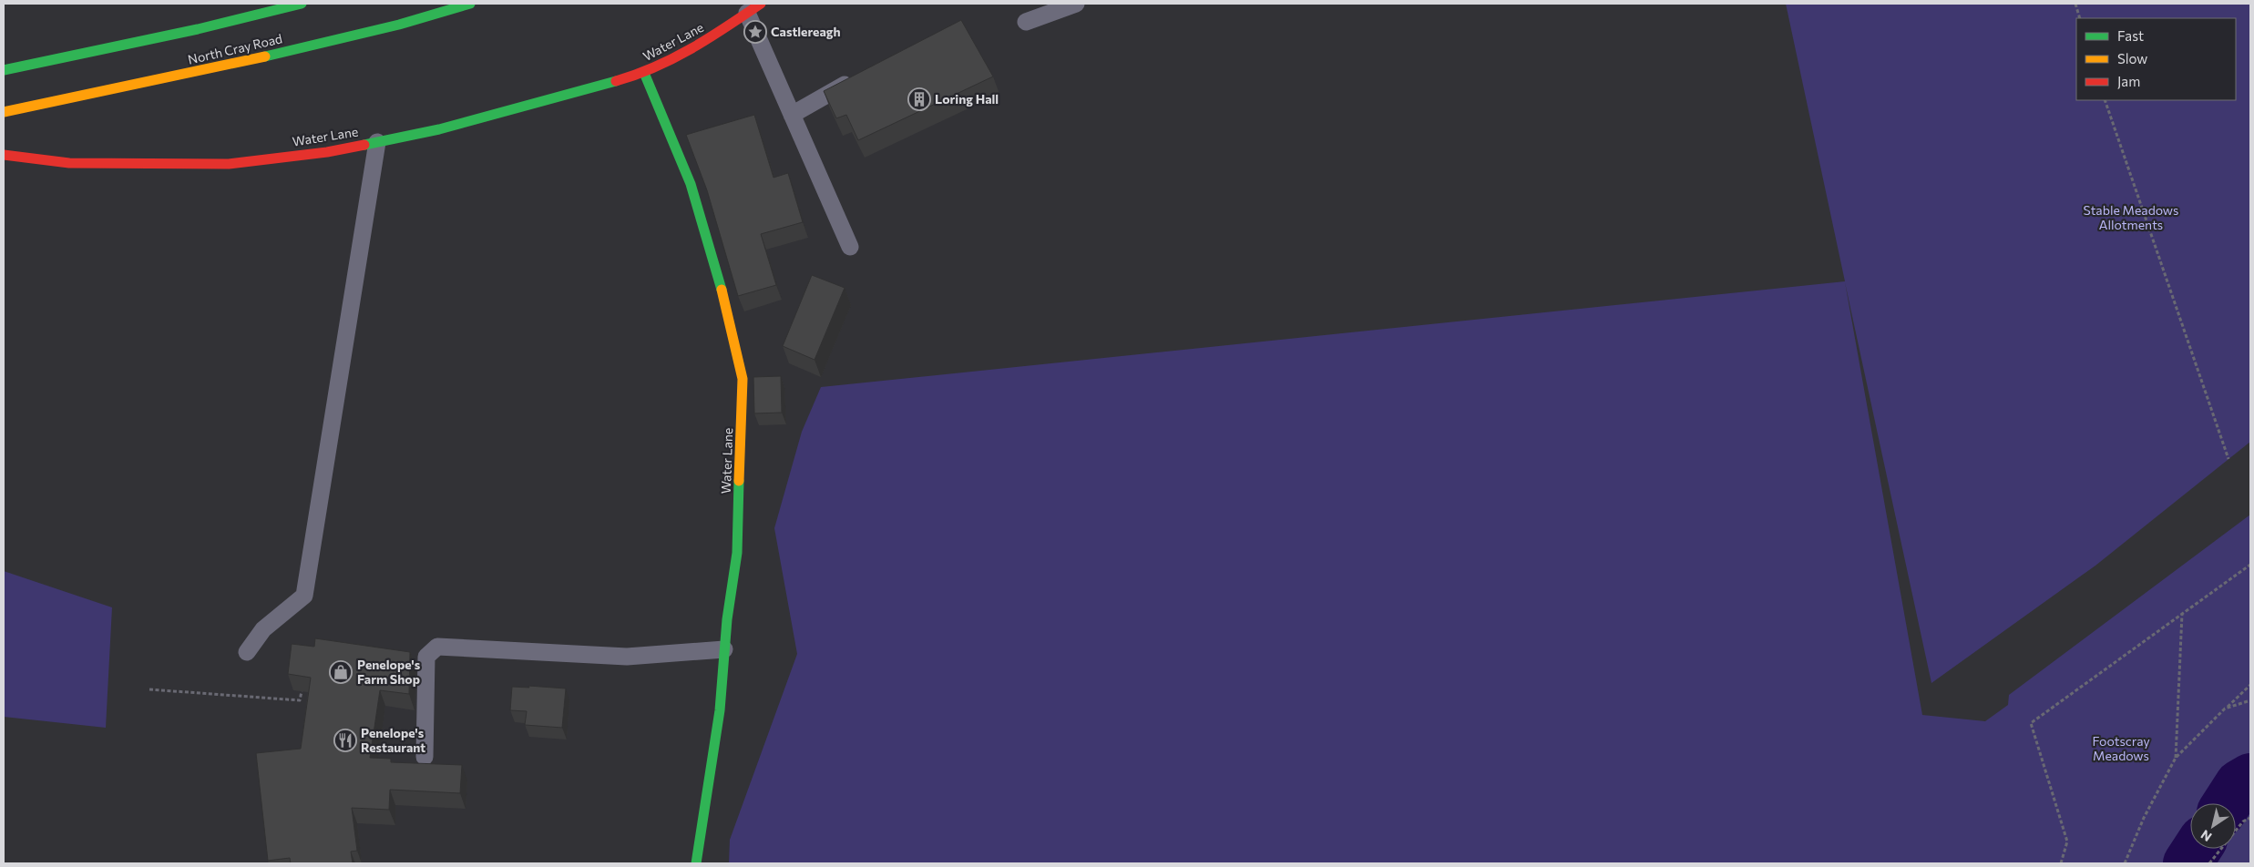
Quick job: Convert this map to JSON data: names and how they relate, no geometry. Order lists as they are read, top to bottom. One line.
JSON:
{"streets":{"street":["Water Lane","North Cray Road"]},"parks":["Stable Meadows Allotments","Footscray Meadows"],"places":{"place":["Castlereagh"],"building":["Loring Hall"],"shop":["Penelope's Farm Shop"],"restaurant":["Penelope's Restaurant"]},"legend":["Fast","Slow","Jam"],"north":"bottom left"}
